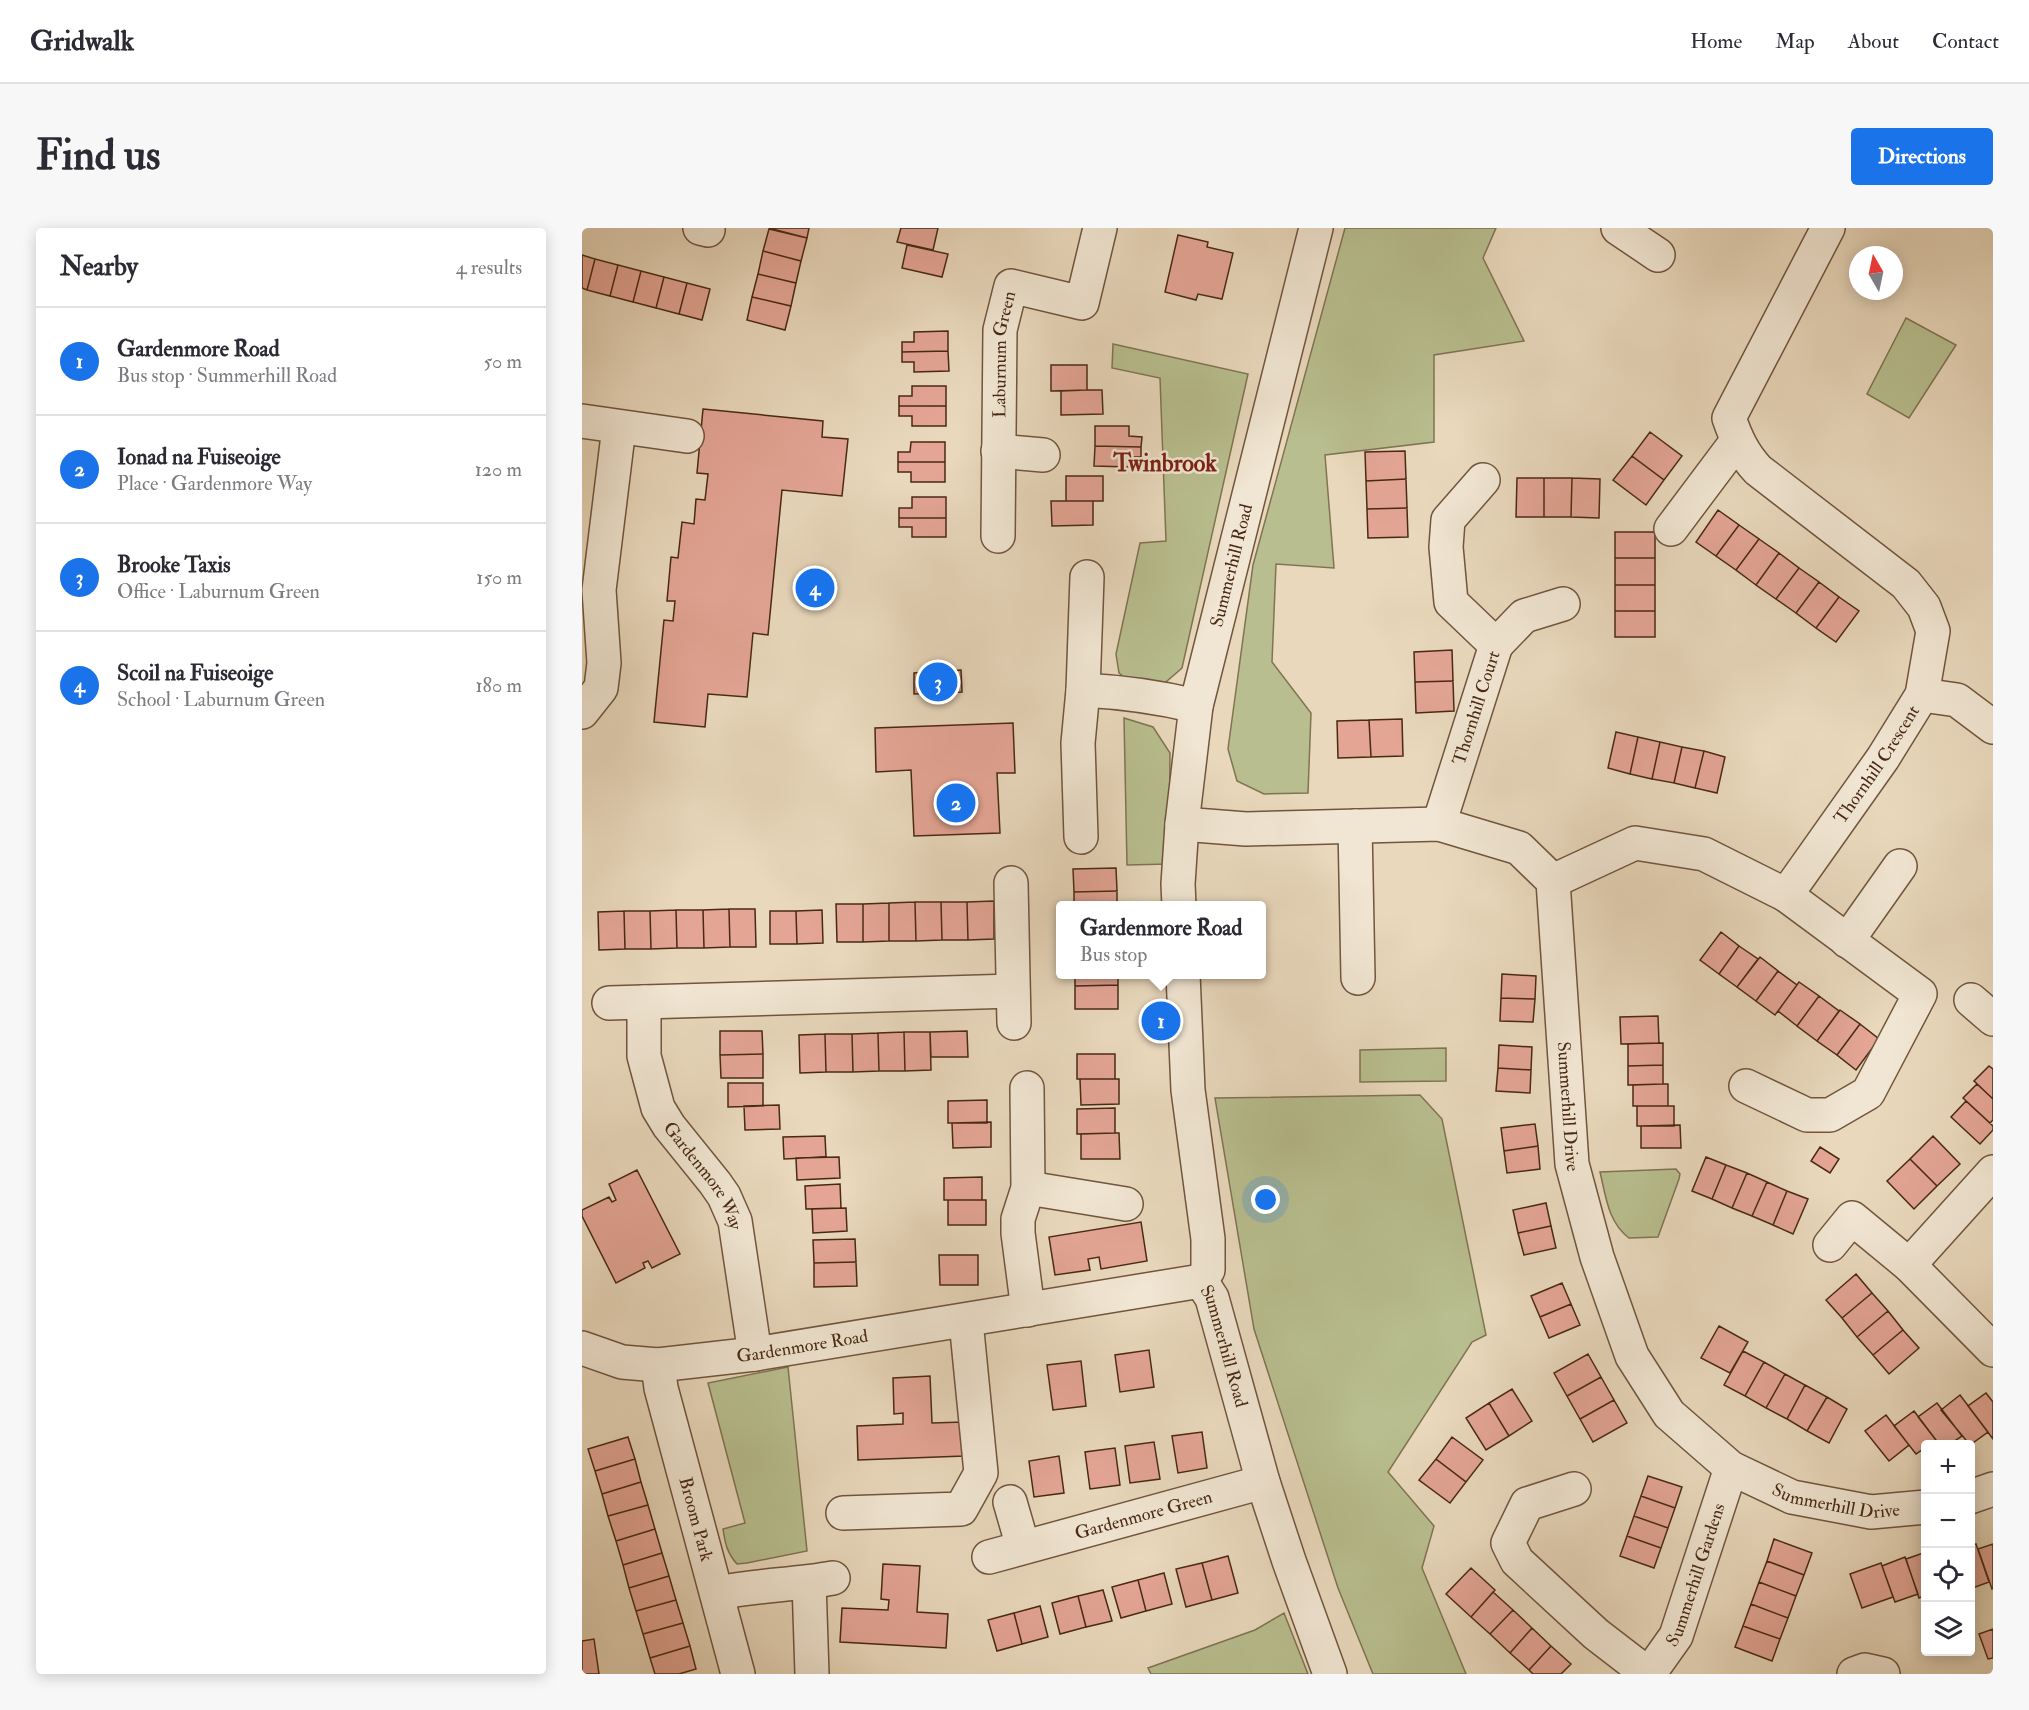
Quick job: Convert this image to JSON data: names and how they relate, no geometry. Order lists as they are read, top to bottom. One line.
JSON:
{"streets":{"street":["Laburnum Green","Summerhill Road","Thornhill Court","Thornhill Crescent","Summerhill Drive","Gardenmore Way","Gardenmore Road","Gardenmore Green","Broom Park","Summerhill Gardens"]},"crossings":[["Summerhill Road","Gardenmore Road"],["Summerhill Road","Gardenmore Green"],["Summerhill Drive","Summerhill Gardens"],["Gardenmore Way","Gardenmore Road"],["Gardenmore Road","Broom Park"]],"districts":["Twinbrook"],"north":"top","page":{"header":"Gridwalk","nav":["Home","Map","About","Contact"],"buttons":"Directions","title":"Find us","heading":["Nearby","4 results"],"list":[{"mark":"1","name":"Gardenmore Road","note":"Bus stop · Summerhill Road","value":"50 m"},{"mark":"2","name":"Ionad na Fuiseoige","note":"Place · Gardenmore Way","value":"120 m"},{"mark":"3","name":"Brooke Taxis","note":"Office · Laburnum Green","value":"150 m"},{"mark":"4","name":"Scoil na Fuiseoige","note":"School · Laburnum Green","value":"180 m"}],"pins":["4","3","2","1"],"popup":["Gardenmore Road","Bus stop"],"map_buttons":["+","−"]}}
